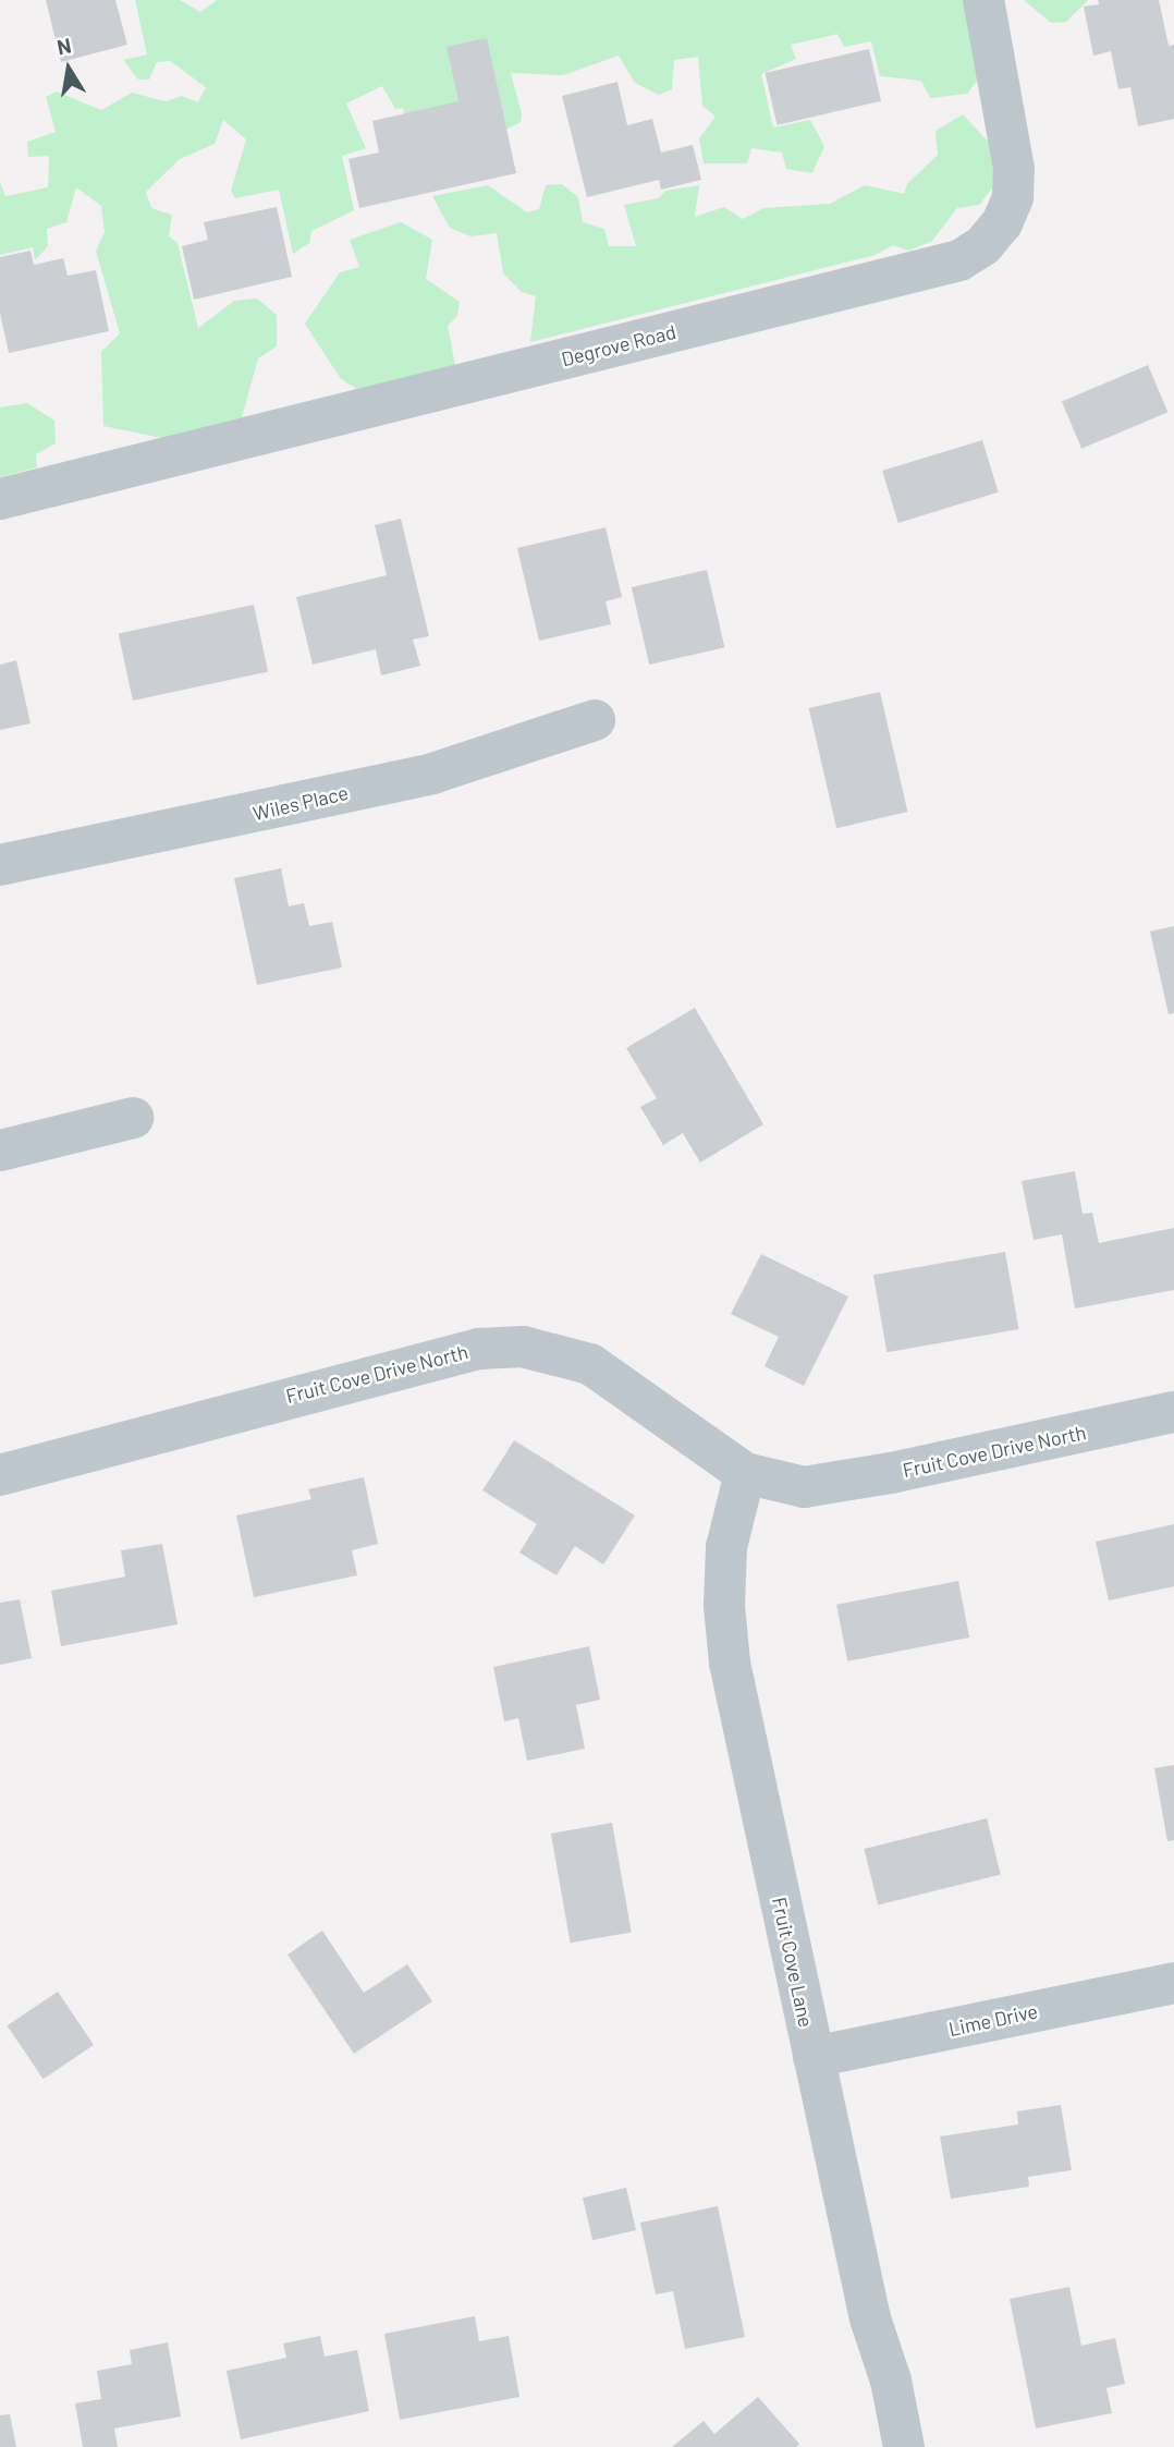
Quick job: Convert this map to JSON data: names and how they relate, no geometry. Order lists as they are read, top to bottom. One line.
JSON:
{"streets":{"street":["Degrove Road","Wiles Place","Fruit Cove Drive North","Fruit Cove Lane","Lime Drive"]},"crossings":[["Fruit Cove Drive North","Fruit Cove Lane"],["Fruit Cove Lane","Lime Drive"]],"north":"top"}
